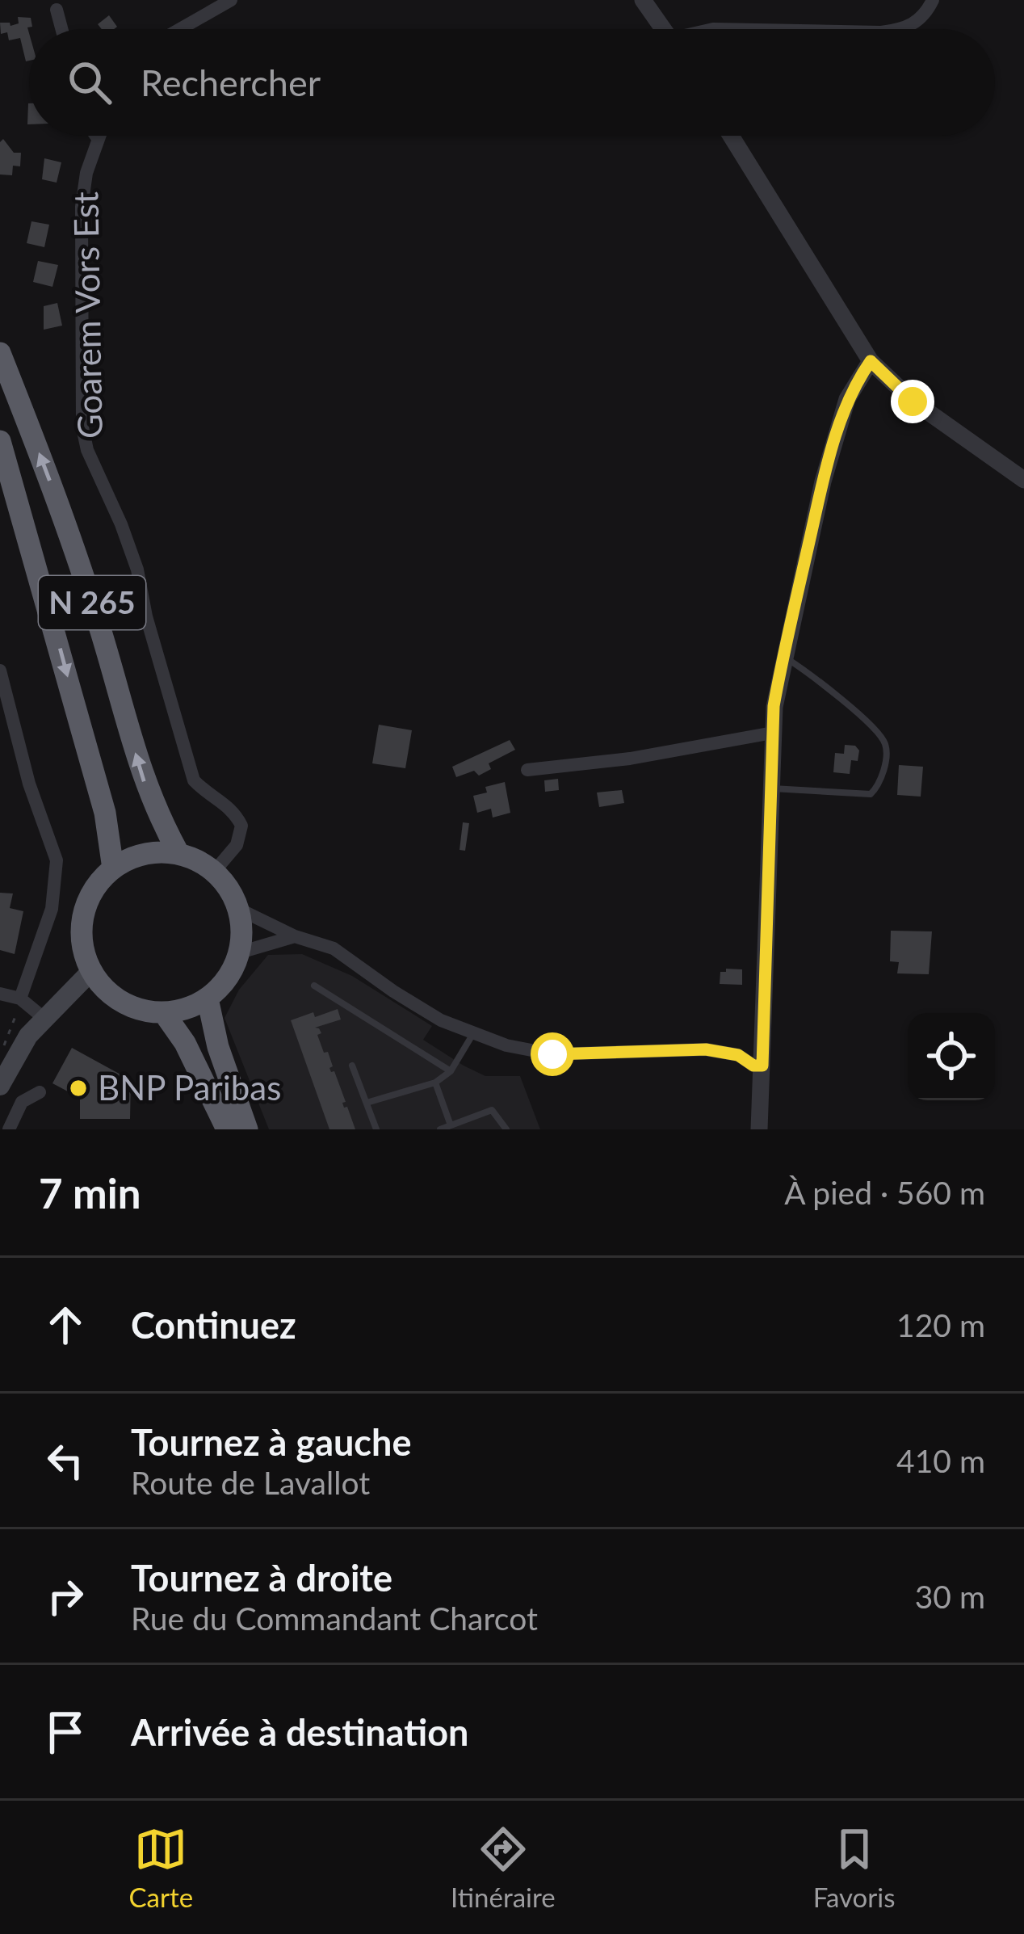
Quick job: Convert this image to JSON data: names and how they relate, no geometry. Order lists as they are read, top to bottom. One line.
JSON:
{"streets":{"highway":["N 265"],"street":["Goarem Vors Est"]},"crossings":[["Goarem Vors Est","N 265"]],"places":["BNP Paribas"],"page":{"search":"Rechercher","heading":["7 min","À pied · 560 m"],"list":[["Continuez","120 m"],["Tournez à gauche","Route de Lavallot","410 m"],["Tournez à droite","Rue du Commandant Charcot","30 m"],"Arrivée à destination"],"nav":["Carte","Itinéraire","Favoris"]}}
